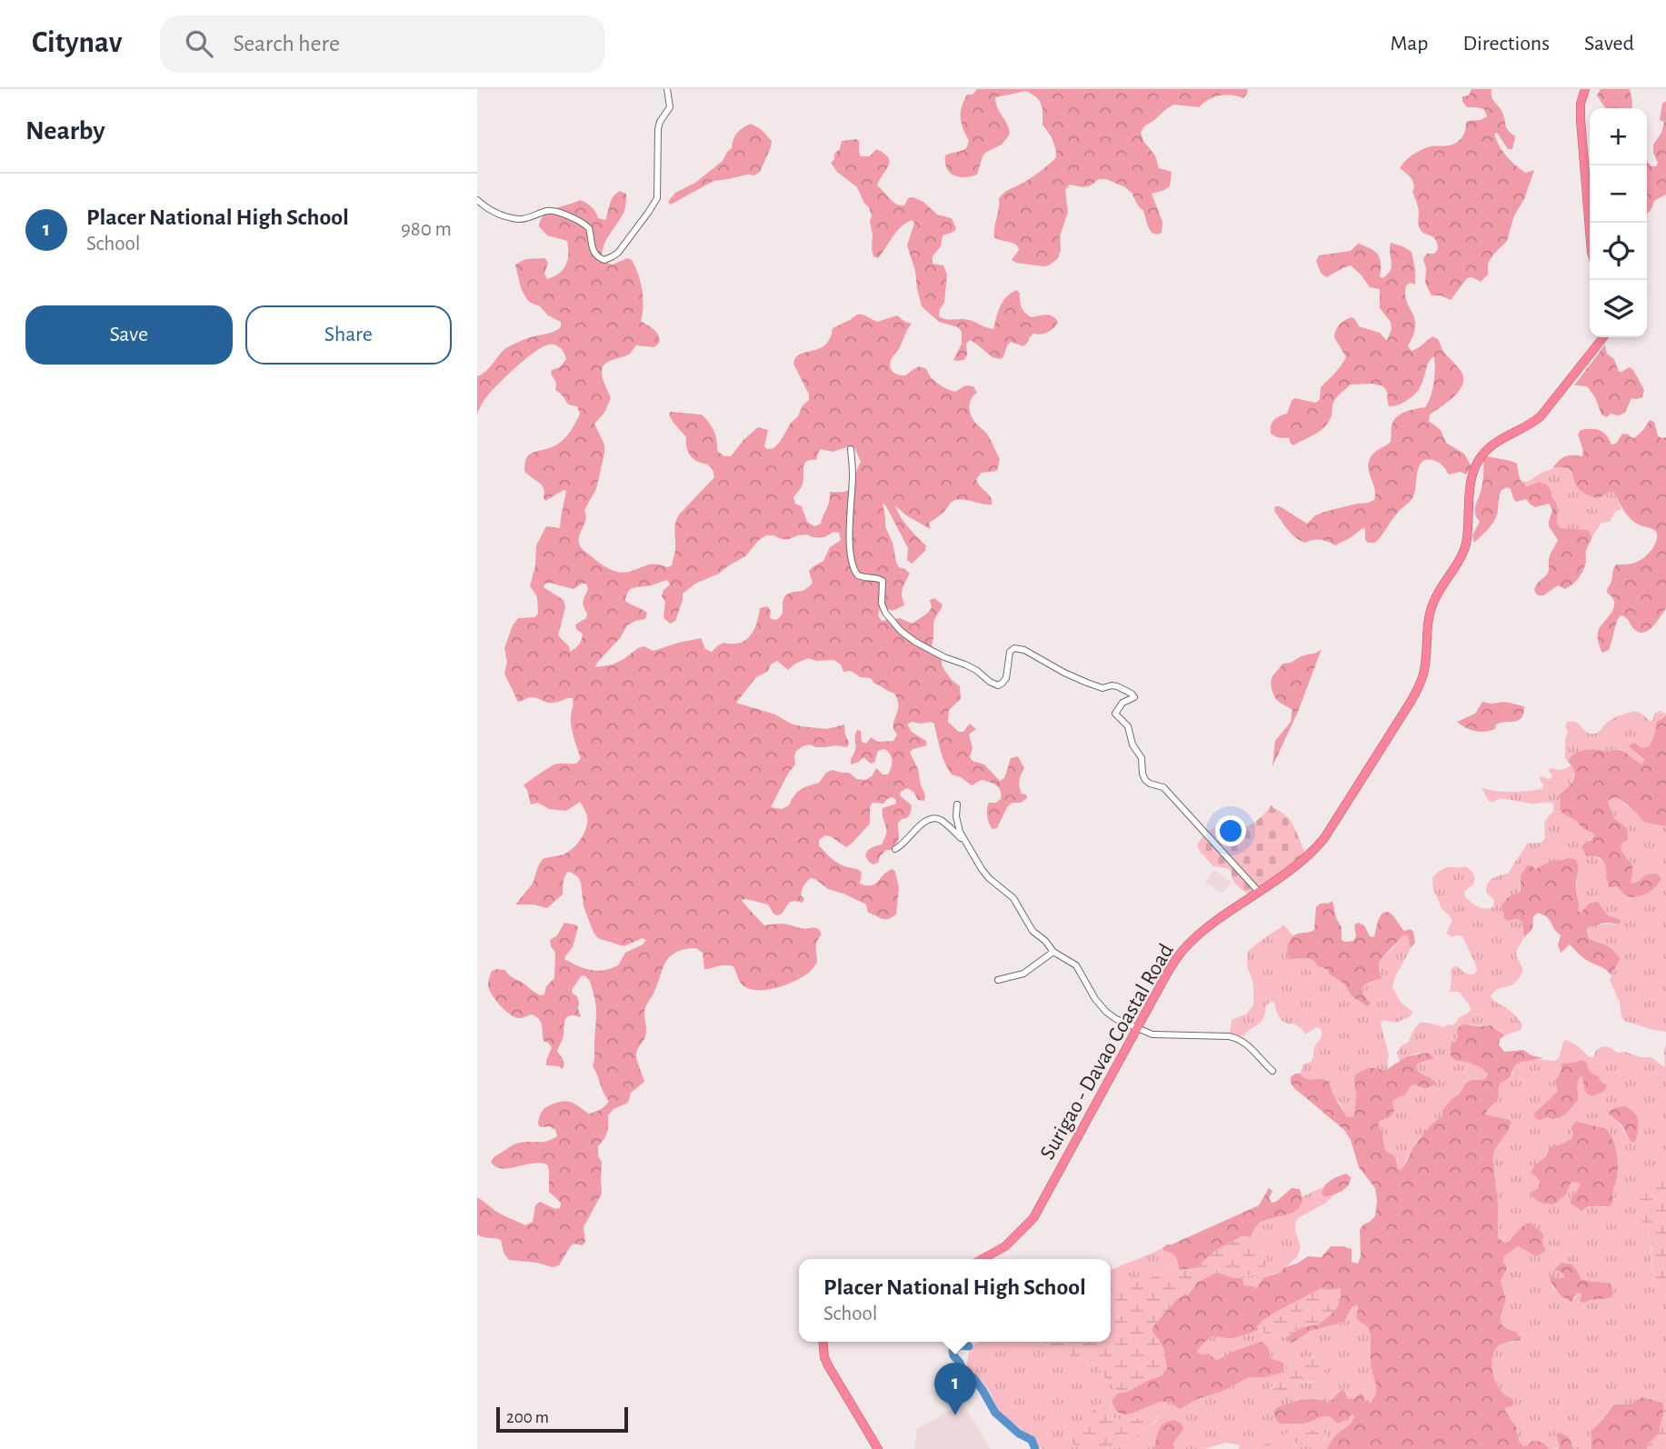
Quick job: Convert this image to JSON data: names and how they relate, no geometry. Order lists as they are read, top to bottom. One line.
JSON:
{"streets":{"highway":["Surigao - Davao Coastal Road"]},"scale_bar":"200 m","page":{"header":"Citynav","search":"Search here","nav":["Map","Directions","Saved"],"heading":"Nearby","map_buttons":["+","−"],"list":[{"mark":"1","name":"Placer National High School","note":"School","value":"980 m"}],"buttons":["Save","Share"],"popup":["Placer National High School","School"],"pins":"1","scale":"200 m"}}
